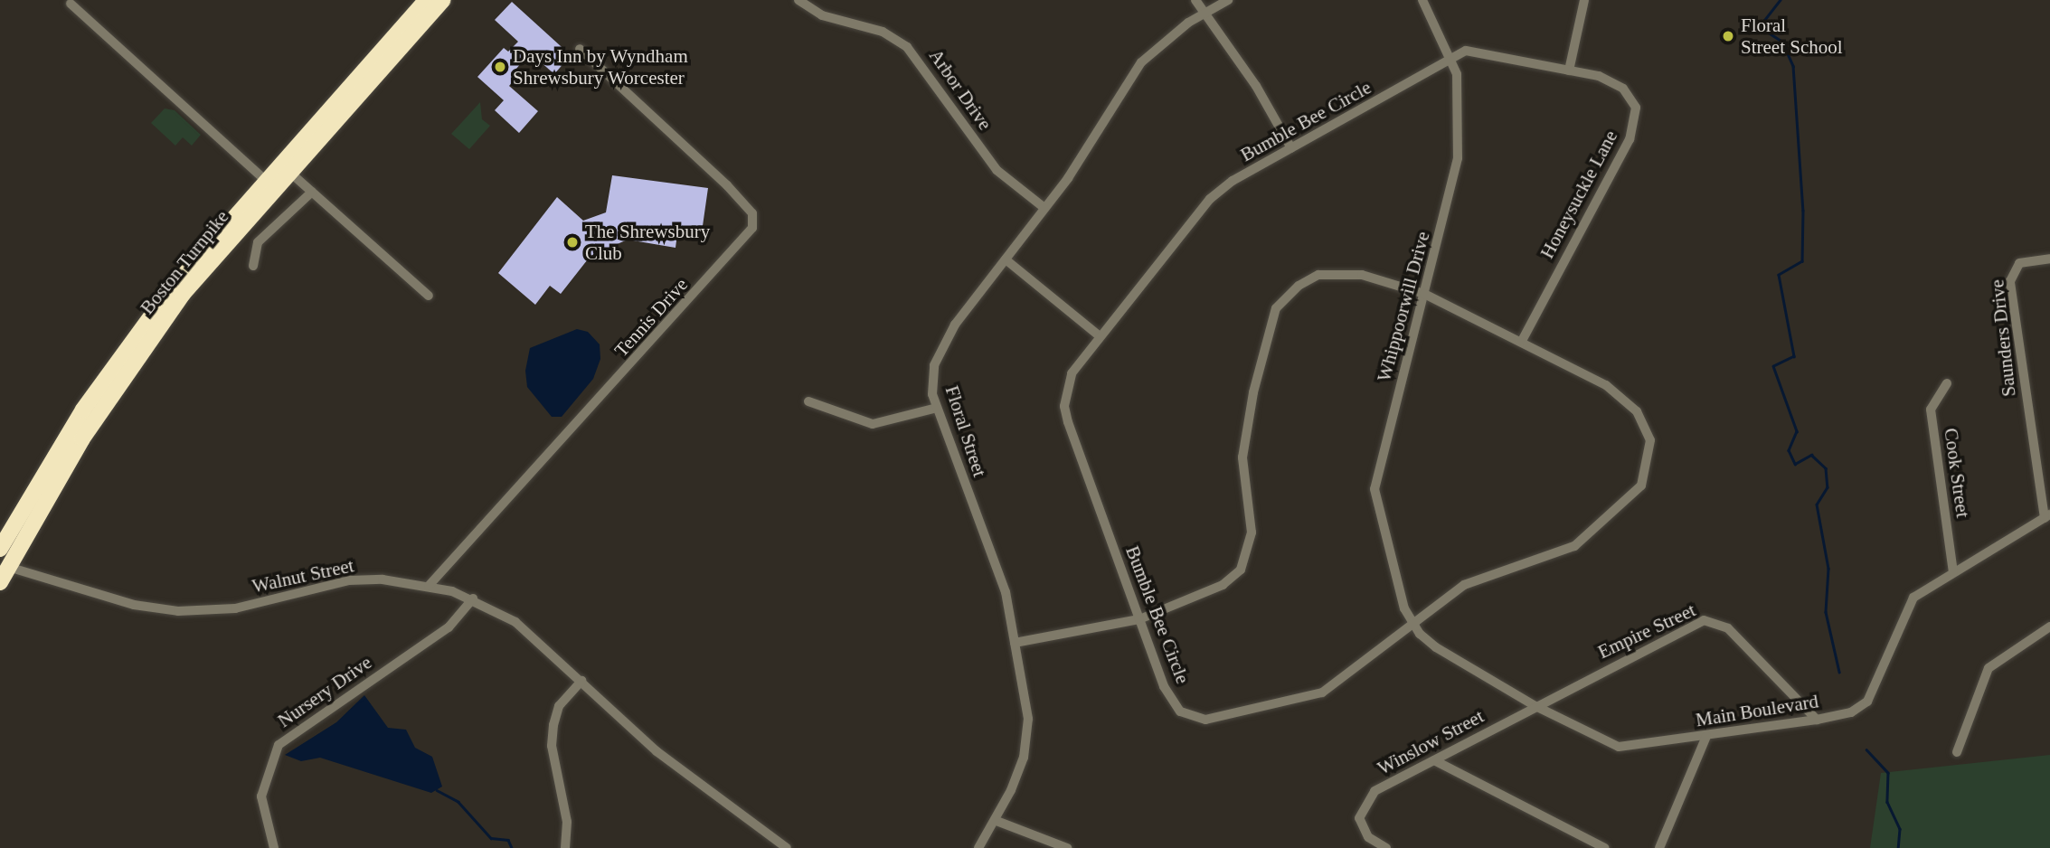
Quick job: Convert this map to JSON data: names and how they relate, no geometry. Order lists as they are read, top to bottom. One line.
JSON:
{"streets":{"highway":["Boston Turnpike"],"street":["Arbor Drive","Bumble Bee Circle","Honeysuckle Lane","Whippoorwill Drive","Tennis Drive","Saunders Drive","Floral Street","Cook Street","Walnut Street","Empire Street","Nursery Drive","Main Boulevard","Winslow Street"]},"crossings":[["Arbor Drive","Floral Street"],["Bumble Bee Circle","Honeysuckle Lane"],["Bumble Bee Circle","Whippoorwill Drive"],["Bumble Bee Circle","Floral Street"],["Bumble Bee Circle","Main Boulevard"],["Honeysuckle Lane","Whippoorwill Drive"],["Boston Turnpike","Walnut Street"],["Whippoorwill Drive","Main Boulevard"],["Tennis Drive","Walnut Street"],["Saunders Drive","Main Boulevard"],["Cook Street","Main Boulevard"],["Walnut Street","Nursery Drive"],["Empire Street","Main Boulevard"],["Empire Street","Winslow Street"],["Main Boulevard","Winslow Street"]],"places":["Floral Street School","Days Inn by Wyndham Shrewsbury Worcester","The Shrewsbury Club"]}
